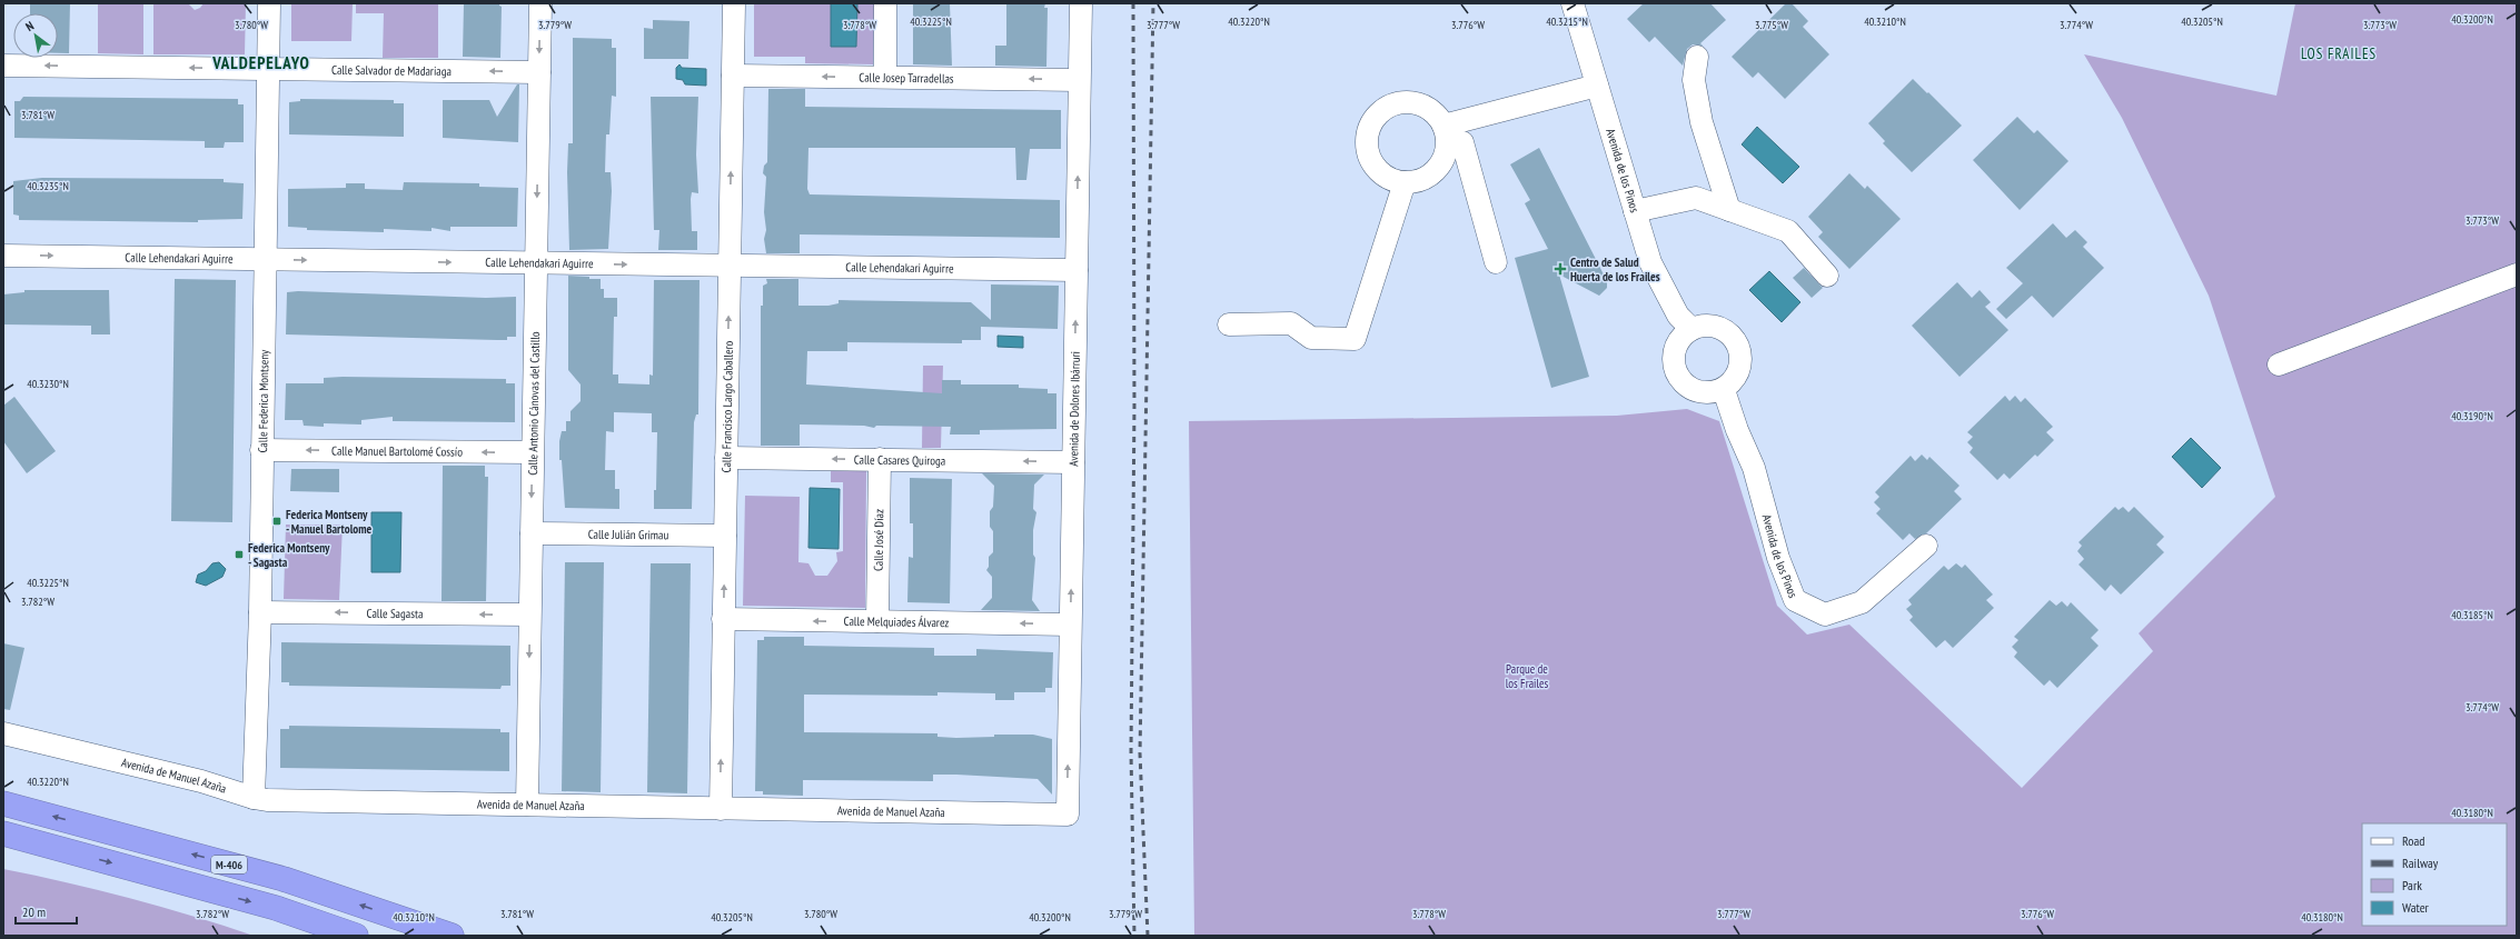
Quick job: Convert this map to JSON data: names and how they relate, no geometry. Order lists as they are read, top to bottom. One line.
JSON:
{"streets":{"highway":["M-406"],"street":["Calle Salvador de Madariaga","Calle Josep Tarradellas","Avenida de los Pinos","Calle Lehendakari Aguirre","Calle Federica Montseny","Calle Antonio Cánovas del Castillo","Calle Francisco Largo Caballero","Avenida de Dolores Ibárruri","Calle Manuel Bartolomé Cossío","Calle Casares Quiroga","Calle Julián Grimau","Calle José Díaz","Calle Sagasta","Calle Melquiades Álvarez","Avenida de Manuel Azaña"]},"crossings":[["Calle Salvador de Madariaga","Calle Federica Montseny"],["Calle Salvador de Madariaga","Calle Antonio Cánovas del Castillo"],["Calle Josep Tarradellas","Calle Francisco Largo Caballero"],["Calle Josep Tarradellas","Avenida de Dolores Ibárruri"],["Calle Lehendakari Aguirre","Calle Federica Montseny"],["Calle Lehendakari Aguirre","Calle Antonio Cánovas del Castillo"],["Calle Lehendakari Aguirre","Calle Francisco Largo Caballero"],["Calle Lehendakari Aguirre","Avenida de Dolores Ibárruri"],["Calle Federica Montseny","Calle Manuel Bartolomé Cossío"],["Calle Federica Montseny","Calle Sagasta"],["Calle Federica Montseny","Avenida de Manuel Azaña"],["Calle Antonio Cánovas del Castillo","Calle Manuel Bartolomé Cossío"],["Calle Antonio Cánovas del Castillo","Calle Julián Grimau"],["Calle Antonio Cánovas del Castillo","Calle Sagasta"],["Calle Antonio Cánovas del Castillo","Avenida de Manuel Azaña"],["Calle Francisco Largo Caballero","Calle Casares Quiroga"],["Calle Francisco Largo Caballero","Calle Julián Grimau"],["Calle Francisco Largo Caballero","Calle Melquiades Álvarez"],["Calle Francisco Largo Caballero","Avenida de Manuel Azaña"],["Avenida de Dolores Ibárruri","Calle Casares Quiroga"],["Avenida de Dolores Ibárruri","Calle Melquiades Álvarez"],["Avenida de Dolores Ibárruri","Avenida de Manuel Azaña"],["Calle Casares Quiroga","Calle José Díaz"],["Calle José Díaz","Calle Melquiades Álvarez"]],"one_way":["Calle Salvador de Madariaga","Calle Josep Tarradellas","Calle Lehendakari Aguirre","Calle Antonio Cánovas del Castillo","Calle Francisco Largo Caballero","Avenida de Dolores Ibárruri","Calle Manuel Bartolomé Cossío","Calle Casares Quiroga","Calle Sagasta","Calle Melquiades Álvarez"],"districts":["LOS FRAILES","VALDEPELAYO"],"parks":["Parque de los Frailes"],"places":{"health":["Centro de Salud Huerta de los Frailes"],"transit":["Federica Montseny - Manuel Bartolome","Federica Montseny - Sagasta"]},"legend":["Road","Railway","Park","Water"],"scale_bar":"20 m","north":"top left","coordinates":["40.3200°N","40.3225°N","40.3220°N","40.3215°N","40.3210°N","40.3205°N","3.780°W","3.779°W","3.778°W","3.777°W","3.776°W","3.775°W","3.774°W","3.773°W","3.781°W","40.3235°N","40.3230°N","40.3190°N","3.782°W","40.3185°N","40.3180°N"]}
